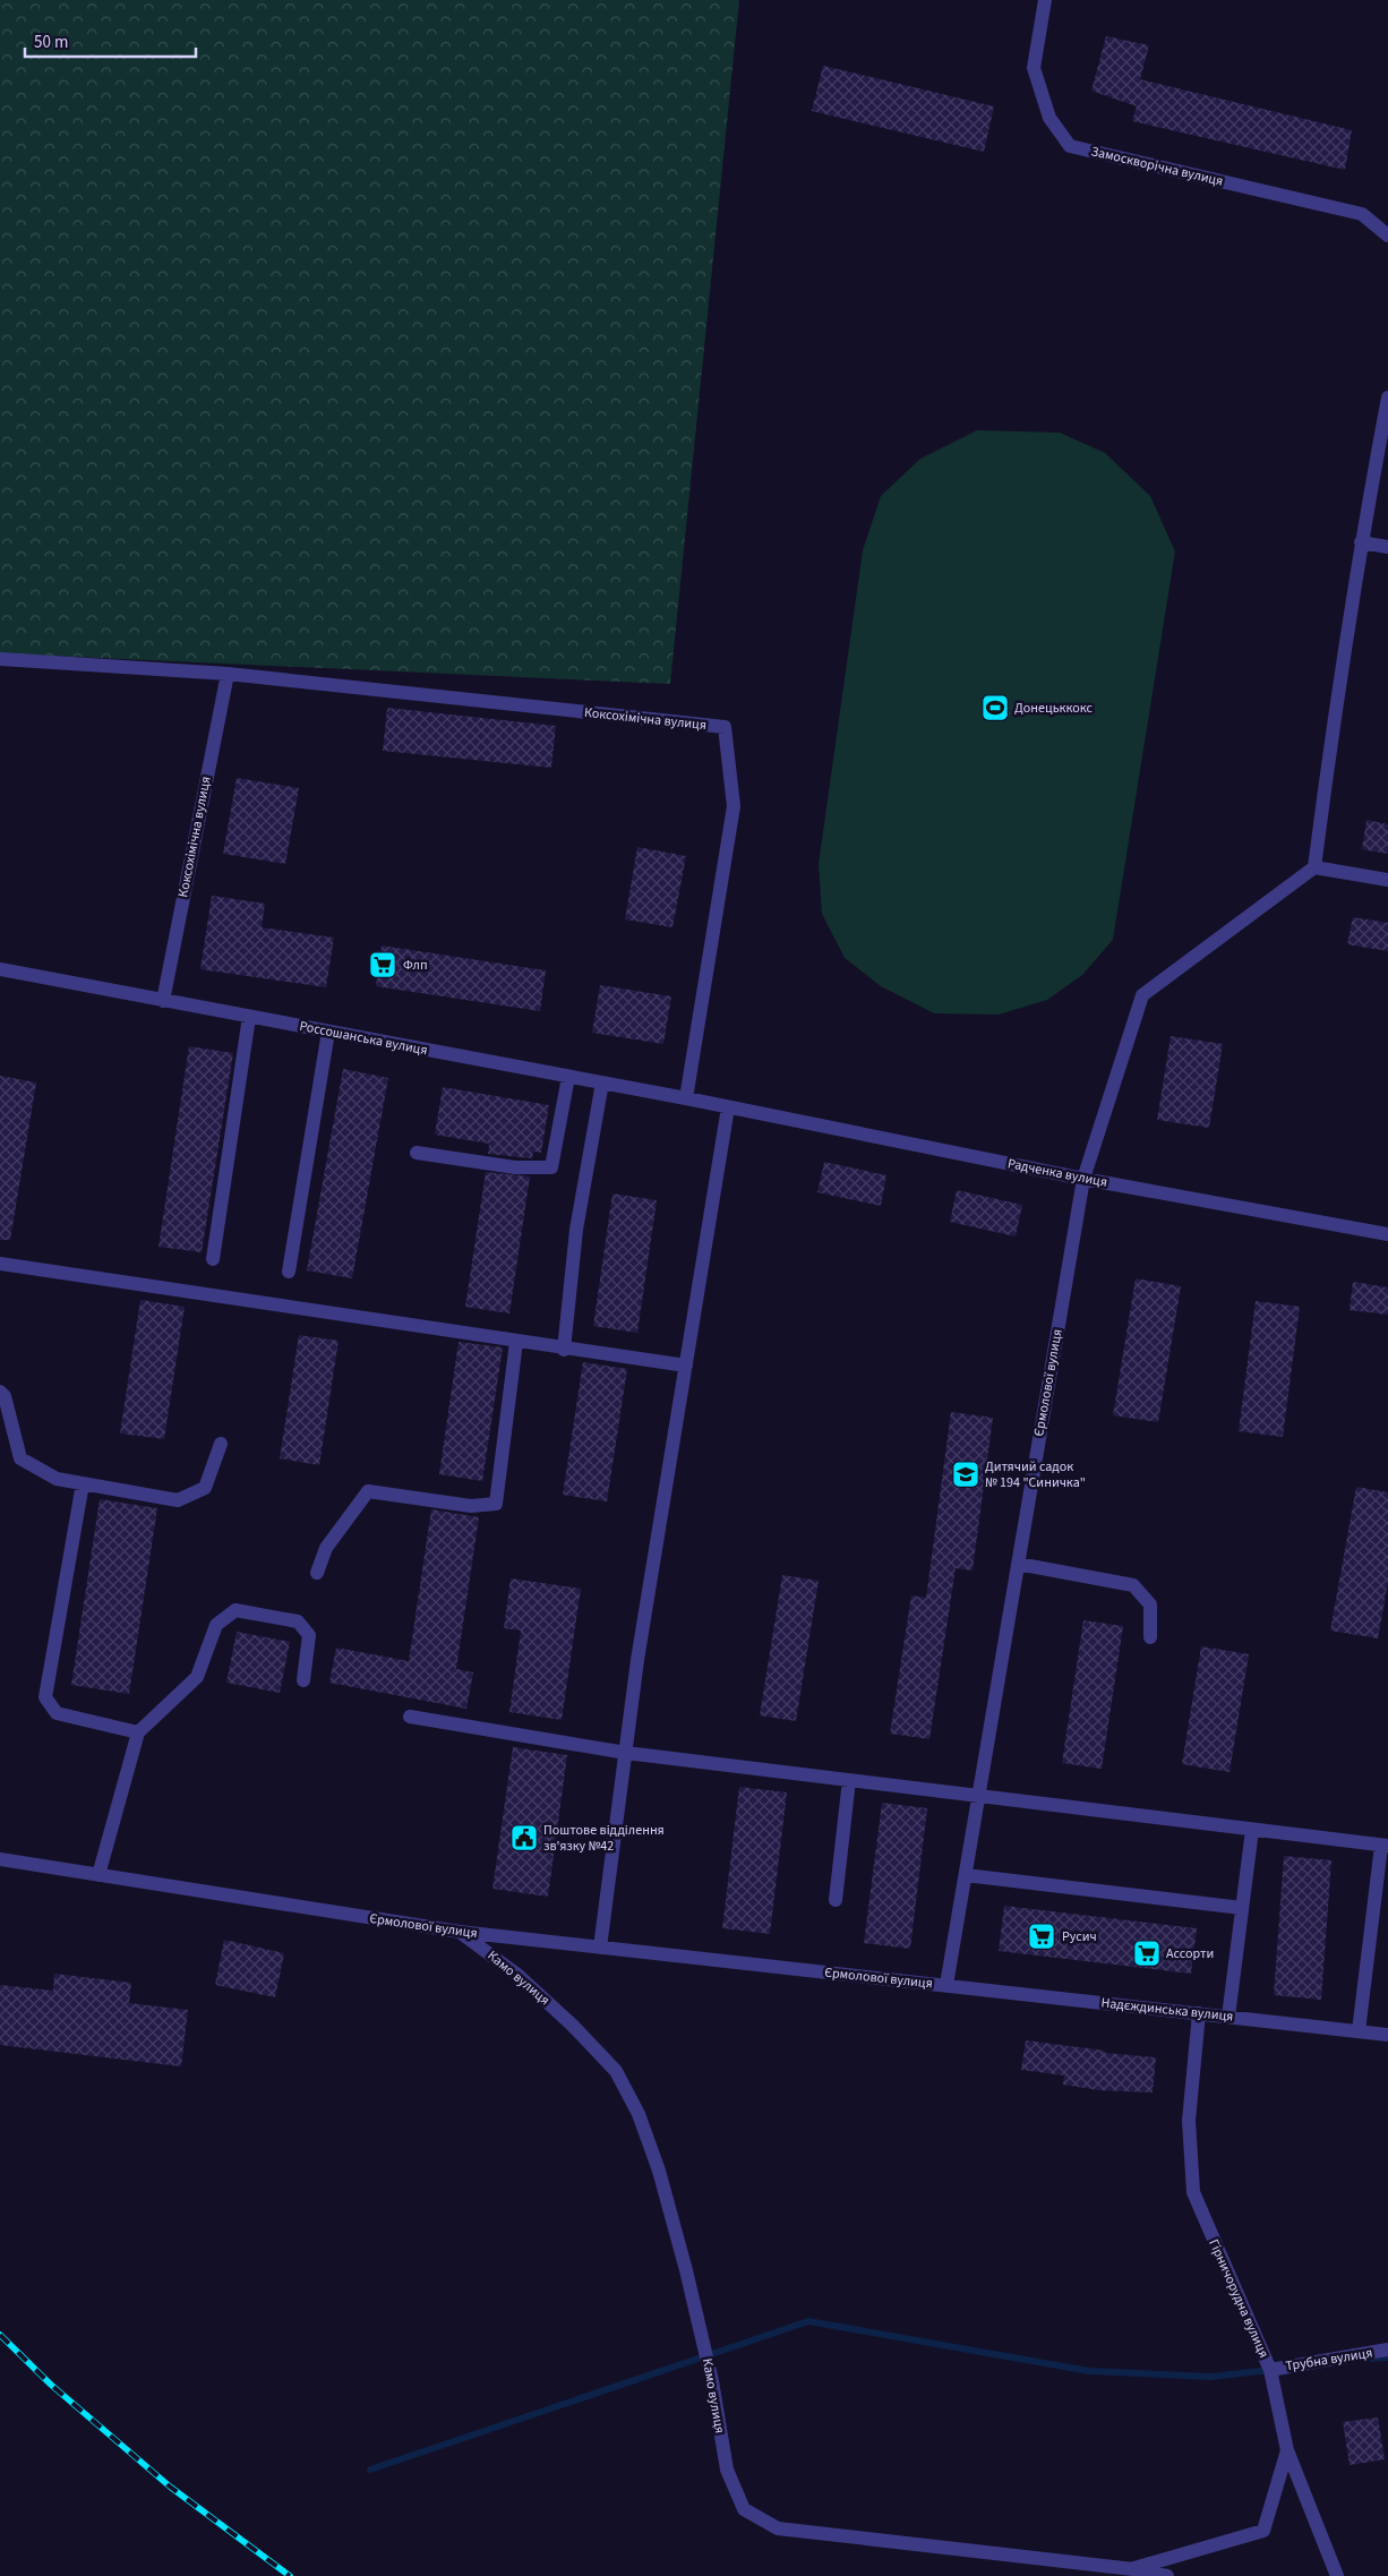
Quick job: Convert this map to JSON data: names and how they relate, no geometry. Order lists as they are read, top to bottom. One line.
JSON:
{"streets":{"street":["Замоскворічна вулиця","Коксохімічна вулиця","Россошанська вулиця","Радченка вулиця","Єрмолової вулиця","Камо вулиця","Надєждинська вулиця","Гірничорудна вулиця","Трубна вулиця"]},"crossings":[["Коксохімічна вулиця","Россошанська вулиця"],["Россошанська вулиця","Радченка вулиця"],["Радченка вулиця","Єрмолової вулиця"],["Єрмолової вулиця","Камо вулиця"],["Єрмолової вулиця","Надєждинська вулиця"],["Надєждинська вулиця","Гірничорудна вулиця"],["Гірничорудна вулиця","Трубна вулиця"]],"places":{"sports":["Донецьккокс"],"supermarket":["Флп","Русич","Ассорти"],"school or university":["Дитячий садок № 194 \"Синичка\""],"public building":["Поштове відділення зв'язку №42"]},"scale_bar":"50 m"}
